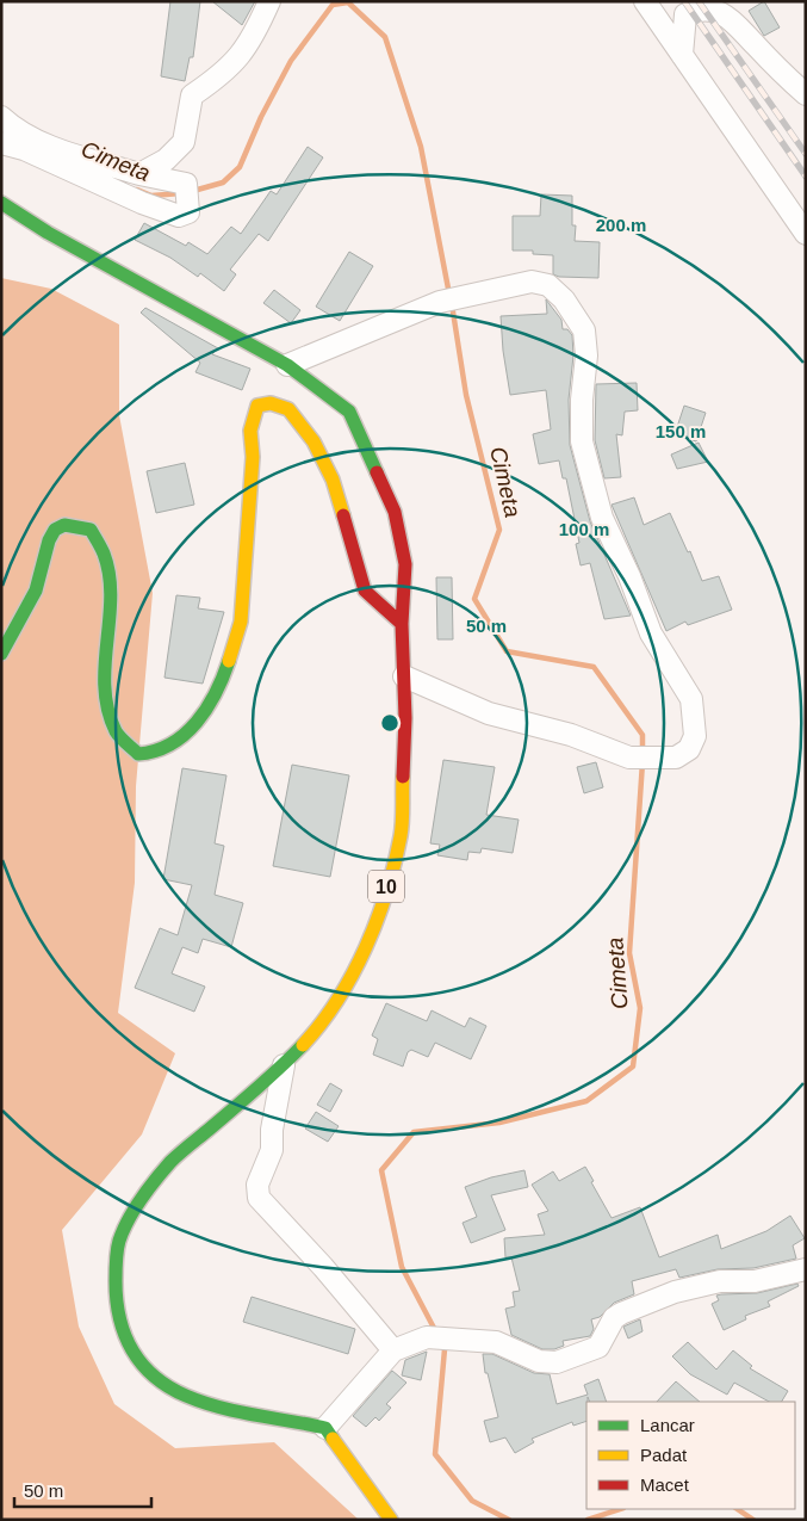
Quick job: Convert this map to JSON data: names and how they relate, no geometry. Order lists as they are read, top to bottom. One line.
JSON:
{"streets":{"main road":["10"]},"water":["Cimeta"],"legend":["Lancar","Padat","Macet"],"scale_bar":"50 m","rings":["200 m","150 m","100 m","50 m"]}
